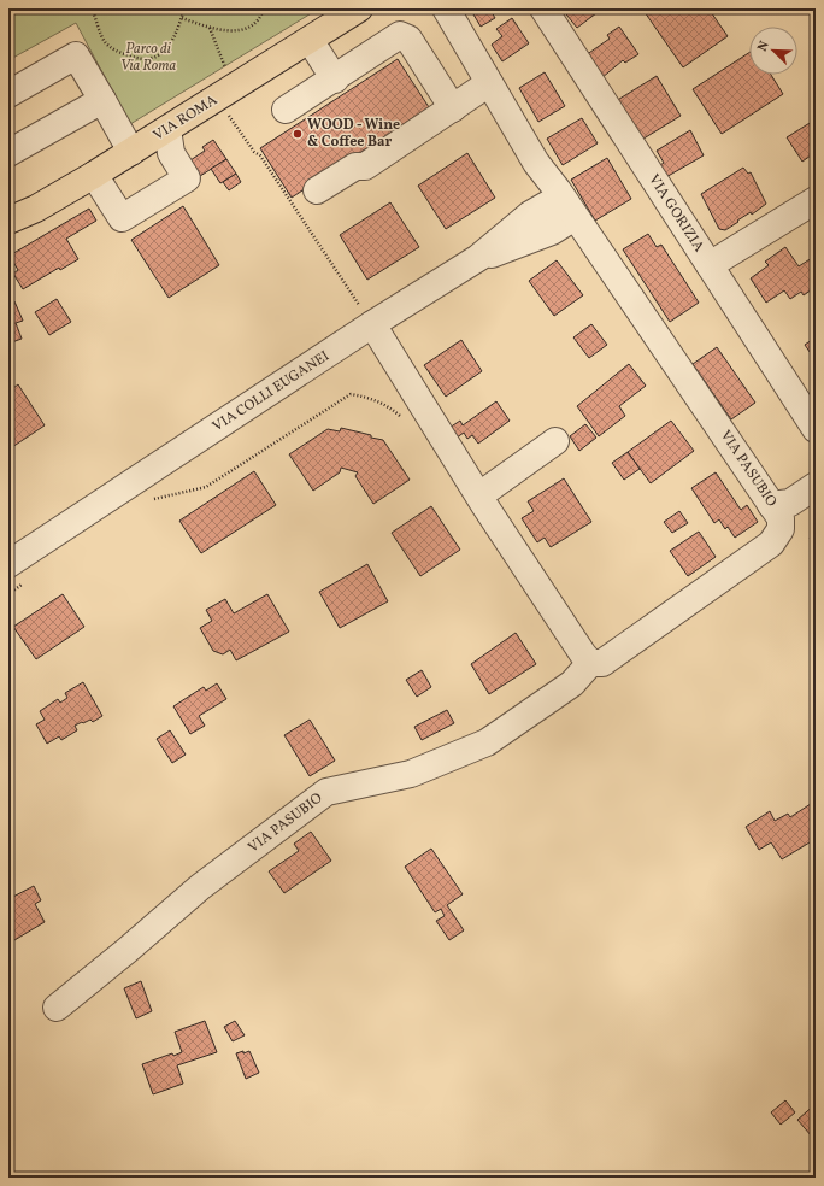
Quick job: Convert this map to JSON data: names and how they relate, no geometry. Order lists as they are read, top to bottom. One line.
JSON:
{"streets":{"main road":["VIA ROMA"],"street":["VIA GORIZIA","VIA COLLI EUGANEI","VIA PASUBIO"]},"crossings":[["VIA COLLI EUGANEI","VIA PASUBIO"]],"parks":["Parco di Via Roma"],"places":["WOOD - Wine & Coffee Bar"],"north":"top left"}
